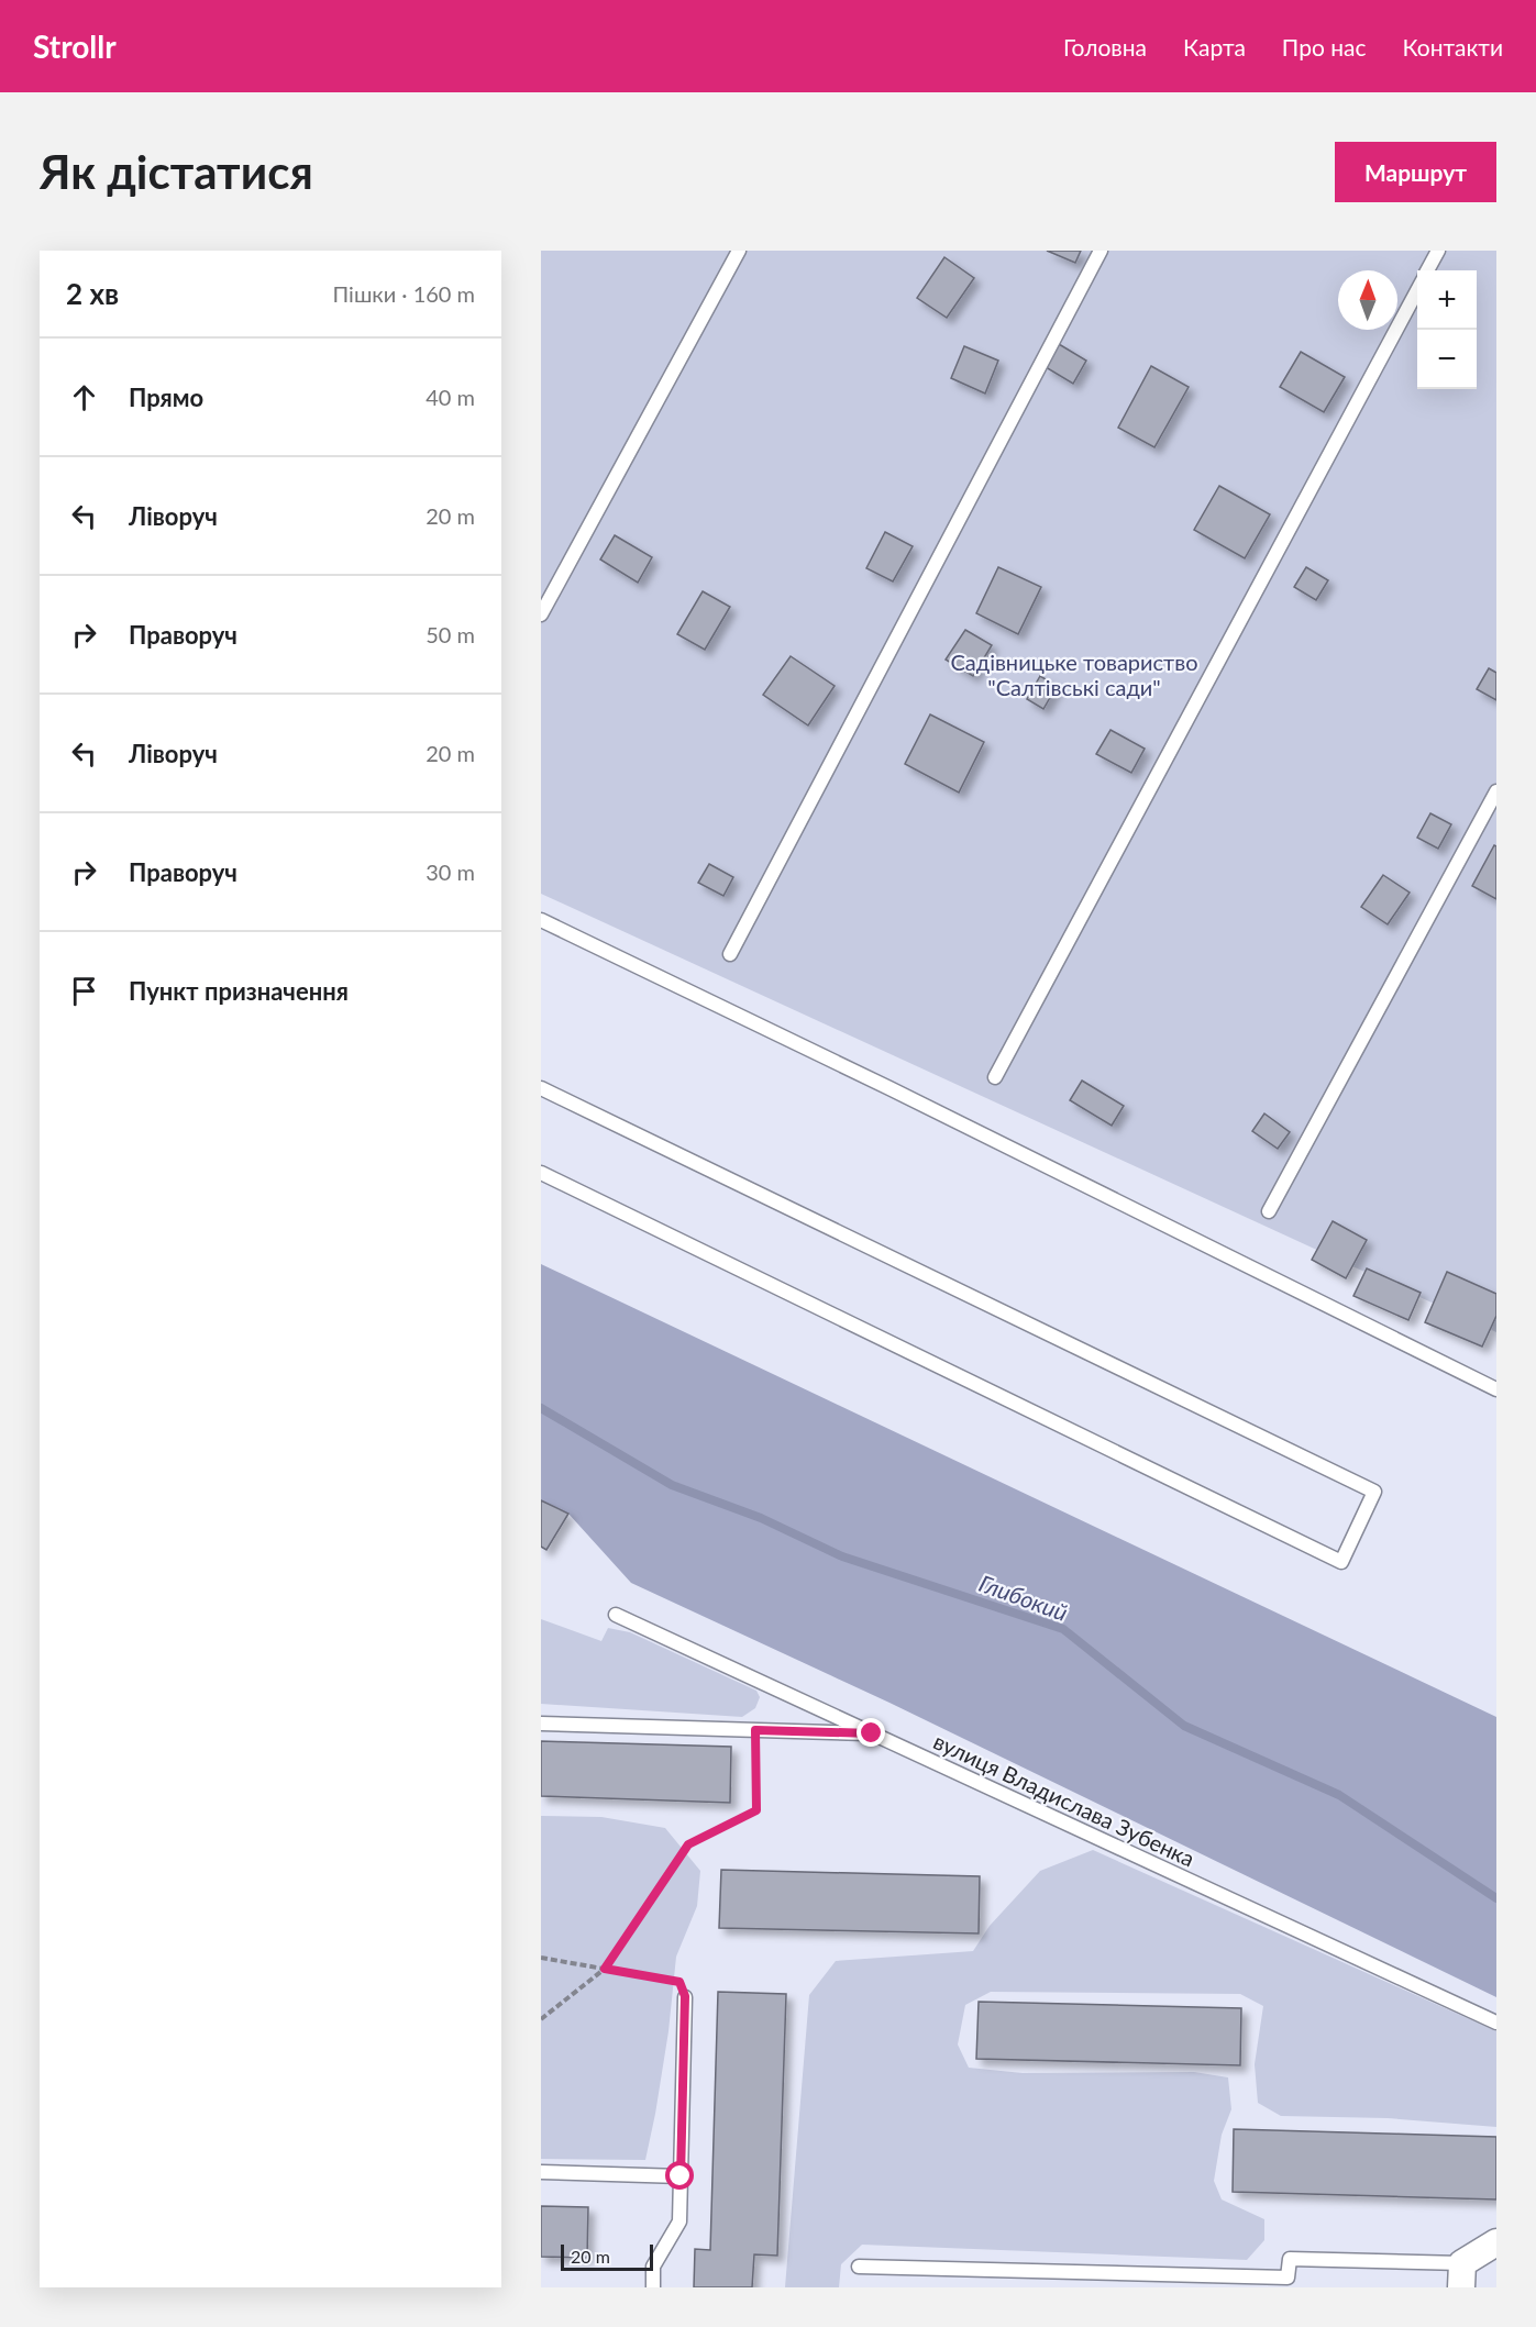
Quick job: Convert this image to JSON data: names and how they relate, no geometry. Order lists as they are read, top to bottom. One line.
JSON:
{"streets":{"lane":["вулиця Владислава Зубенка"]},"water":["Глибокий"],"parks":["Садівницьке товариство \"Салтівські сади\""],"scale_bar":"20 m","north":"top","page":{"header":"Strollr","nav":["Головна","Карта","Про нас","Контакти"],"buttons":"Маршрут","title":"Як дістатися","heading":["2 хв","Пішки · 160 m"],"map_buttons":["+","−"],"list":[["Прямо","40 m"],["Ліворуч","20 m"],["Праворуч","50 m"],["Ліворуч","20 m"],["Праворуч","30 m"],"Пункт призначення"],"scale":"20 m"}}
